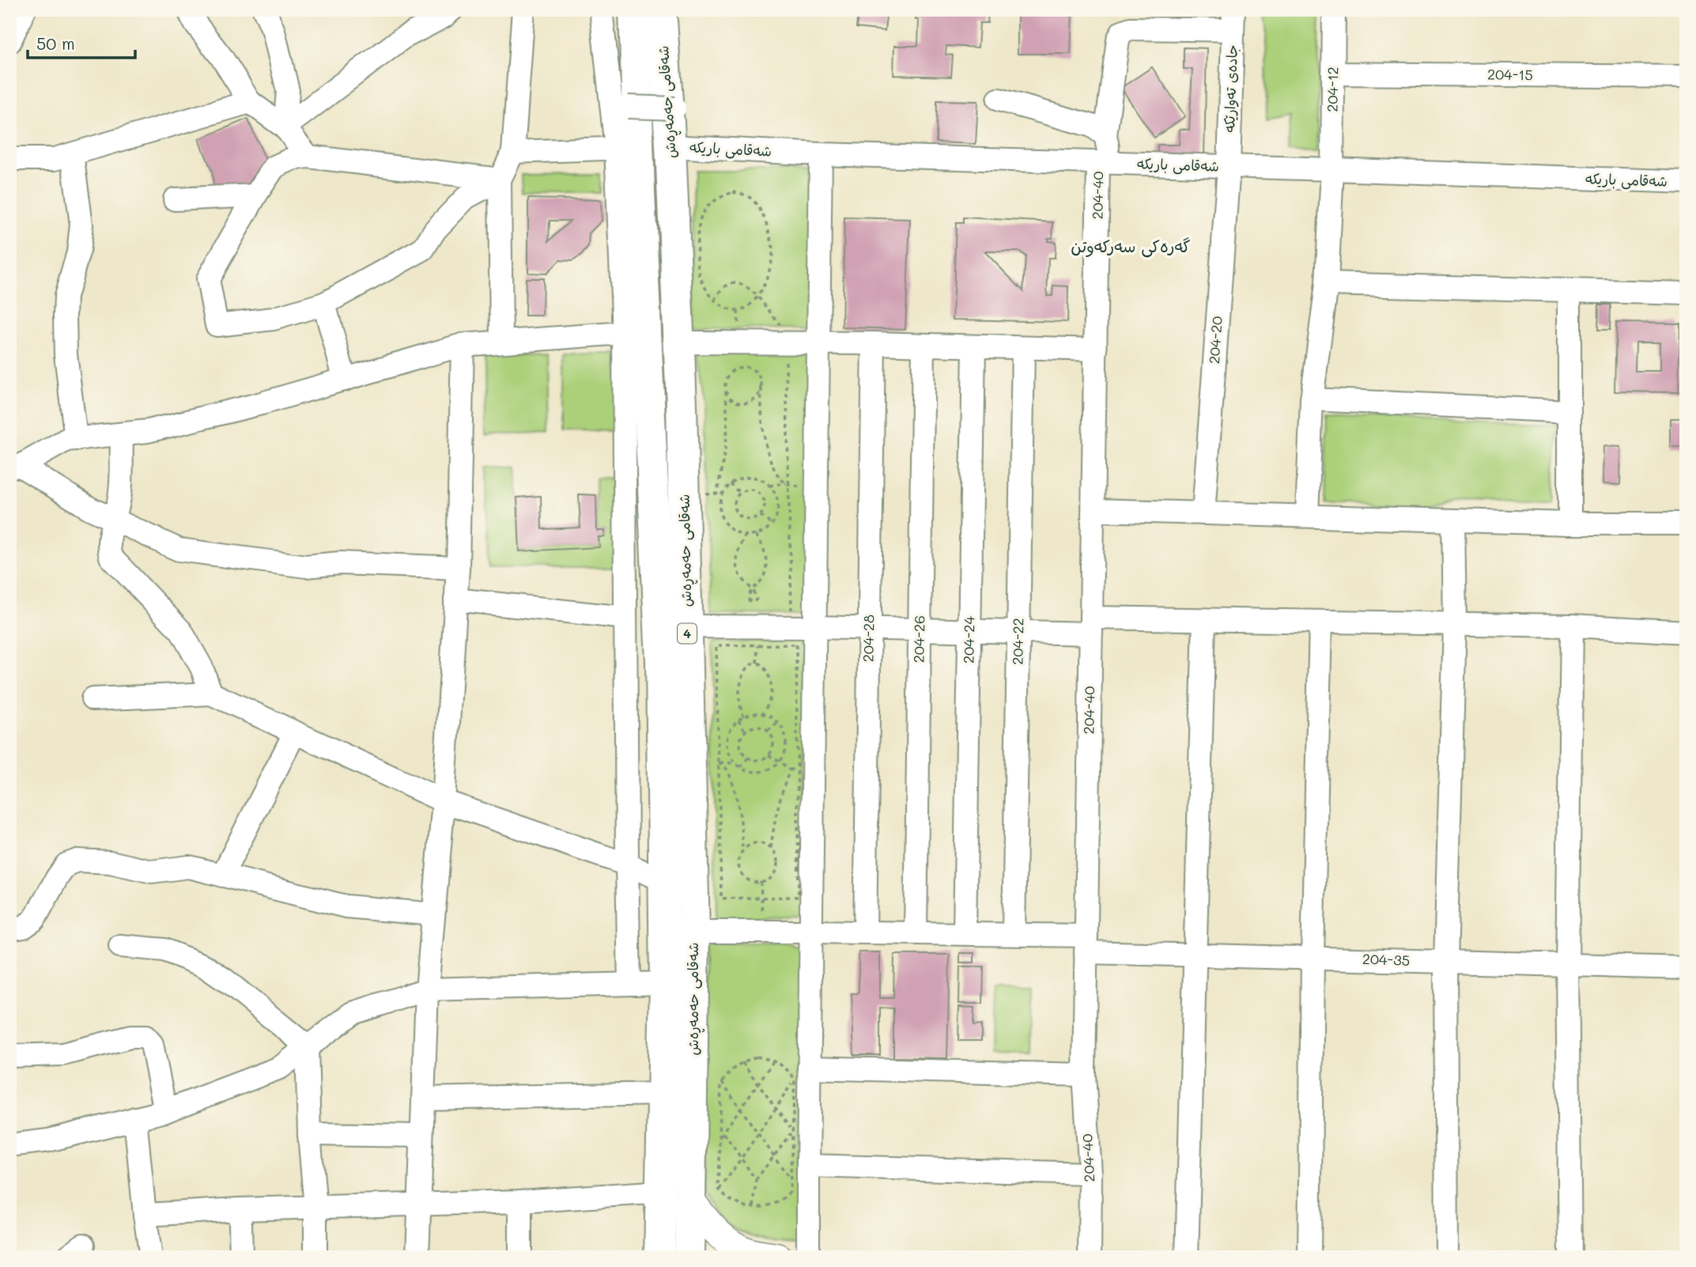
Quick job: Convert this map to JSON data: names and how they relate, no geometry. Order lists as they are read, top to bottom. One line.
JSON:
{"streets":{"highway":["شەقامی حەمەڕەش","4"],"street":["204-15","جادەی تەوارێکە","204-12","شەقامی باریکە","204-40","204-20","204-28","204-26","204-24","204-22","204-35"]},"crossings":[["204-15","204-12"],["جادەی تەوارێکە","شەقامی باریکە"],["جادەی تەوارێکە","204-40"],["جادەی تەوارێکە","204-20"],["204-12","شەقامی باریکە"],["شەقامی حەمەڕەش","شەقامی باریکە"],["شەقامی حەمەڕەش","204-35"],["شەقامی باریکە","204-40"],["شەقامی باریکە","204-20"],["204-40","204-35"],["204-28","204-35"],["204-26","204-35"],["204-24","204-35"],["204-22","204-35"]],"districts":["گەرەکی سەرکەوتن"],"scale_bar":"50 m"}
